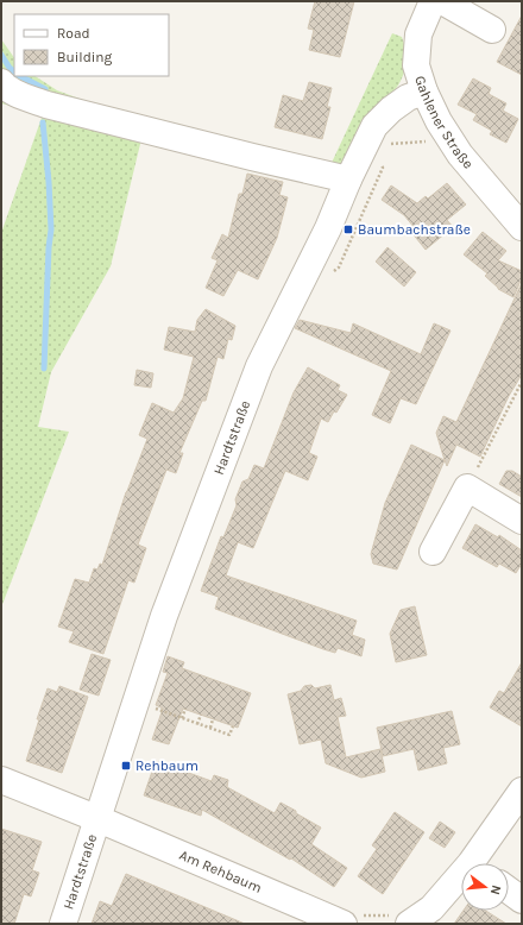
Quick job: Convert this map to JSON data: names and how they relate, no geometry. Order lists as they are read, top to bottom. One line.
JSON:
{"streets":{"street":["Gahlener Straße","Hardtstraße","Am Rehbaum"]},"crossings":[["Gahlener Straße","Hardtstraße"],["Hardtstraße","Am Rehbaum"]],"places":{"transit":["Baumbachstraße","Rehbaum"]},"legend":["Road","Building"],"north":"right"}
